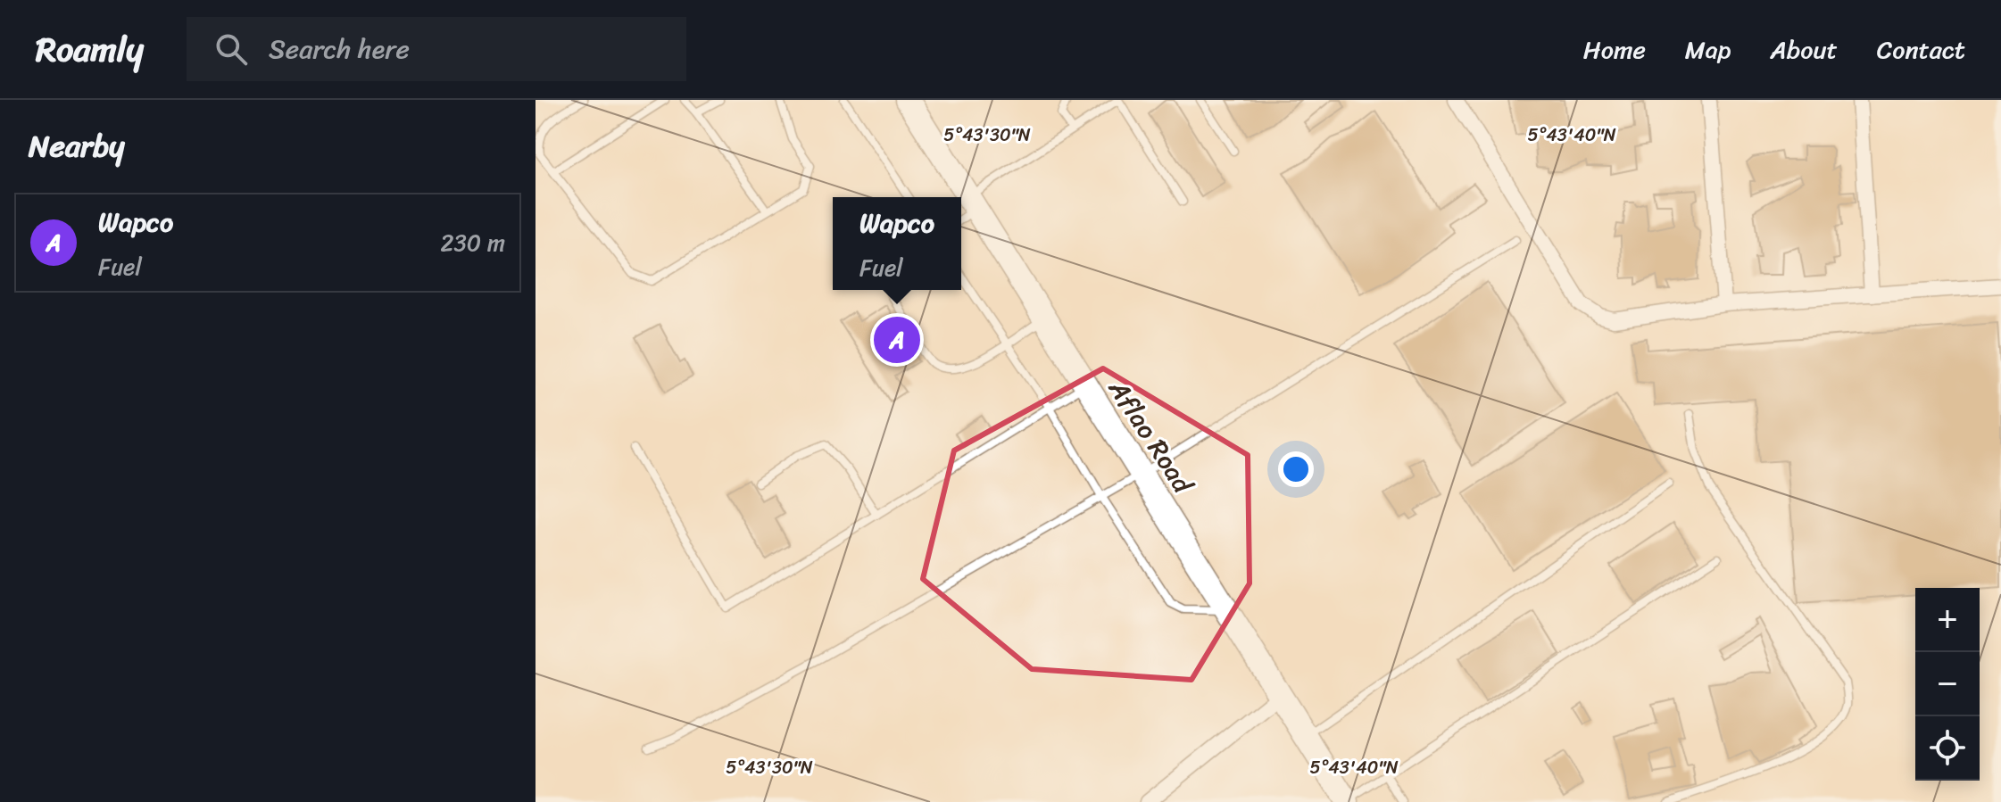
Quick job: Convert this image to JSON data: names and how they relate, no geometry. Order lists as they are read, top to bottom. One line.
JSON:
{"streets":{"highway":["Aflao Road"]},"page":{"header":"Roamly","search":"Search here","nav":["Home","Map","About","Contact"],"heading":"Nearby","list":[{"mark":"A","name":"Wapco","note":"Fuel","value":"230 m"}],"popup":["Wapco","Fuel"],"pins":"A","map_buttons":["+","−"]},"coordinates":["5°43'30\"N","5°43'40\"N"]}
